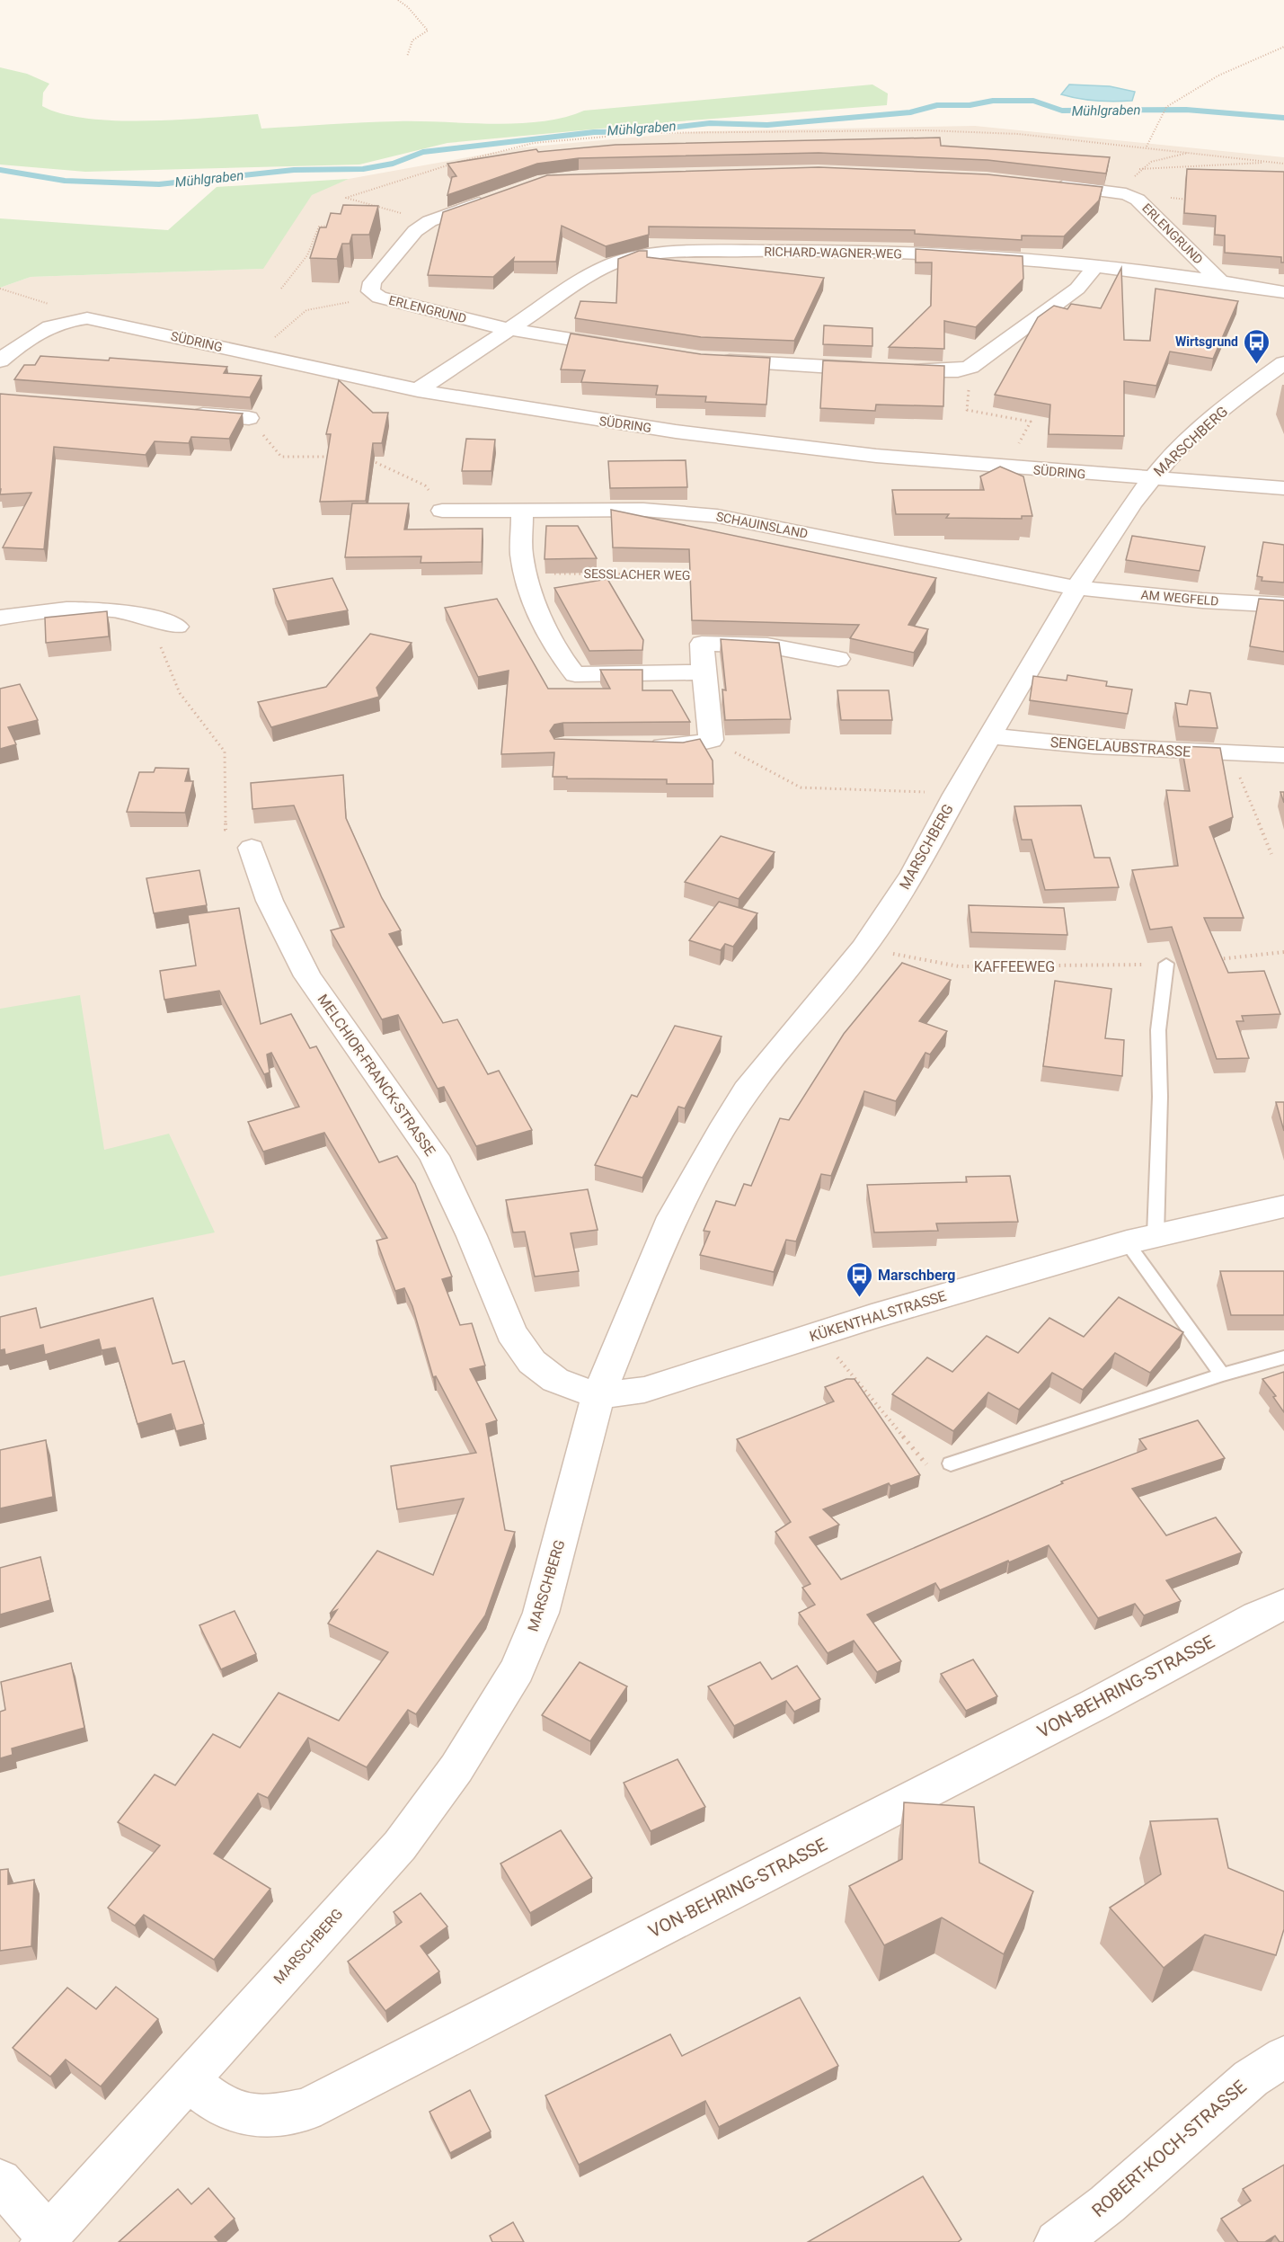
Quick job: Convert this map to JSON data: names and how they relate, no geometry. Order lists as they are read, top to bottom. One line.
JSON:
{"streets":{"street":["ERLENGRUND","RICHARD-WAGNER-WEG","SÜDRING","MARSCHBERG","SCHAUINSLAND","AM WEGFELD","SENGELAUBSTRASSE","MELCHIOR-FRANCK-STRASSE","KÜKENTHALSTRASSE","VON-BEHRING-STRASSE","ROBERT-KOCH-STRASSE"],"path":["SESSLACHER WEG","KAFFEEWEG"]},"crossings":[["ERLENGRUND","RICHARD-WAGNER-WEG"],["RICHARD-WAGNER-WEG","SÜDRING"],["SÜDRING","MARSCHBERG"],["MARSCHBERG","SCHAUINSLAND"],["MARSCHBERG","AM WEGFELD"],["MARSCHBERG","SENGELAUBSTRASSE"],["MARSCHBERG","KAFFEEWEG"],["MARSCHBERG","MELCHIOR-FRANCK-STRASSE"],["MARSCHBERG","KÜKENTHALSTRASSE"],["MARSCHBERG","VON-BEHRING-STRASSE"],["SCHAUINSLAND","AM WEGFELD"],["MELCHIOR-FRANCK-STRASSE","KÜKENTHALSTRASSE"]],"water":["Mühlgraben"],"places":{"bus stop":["Wirtsgrund","Marschberg"]}}
